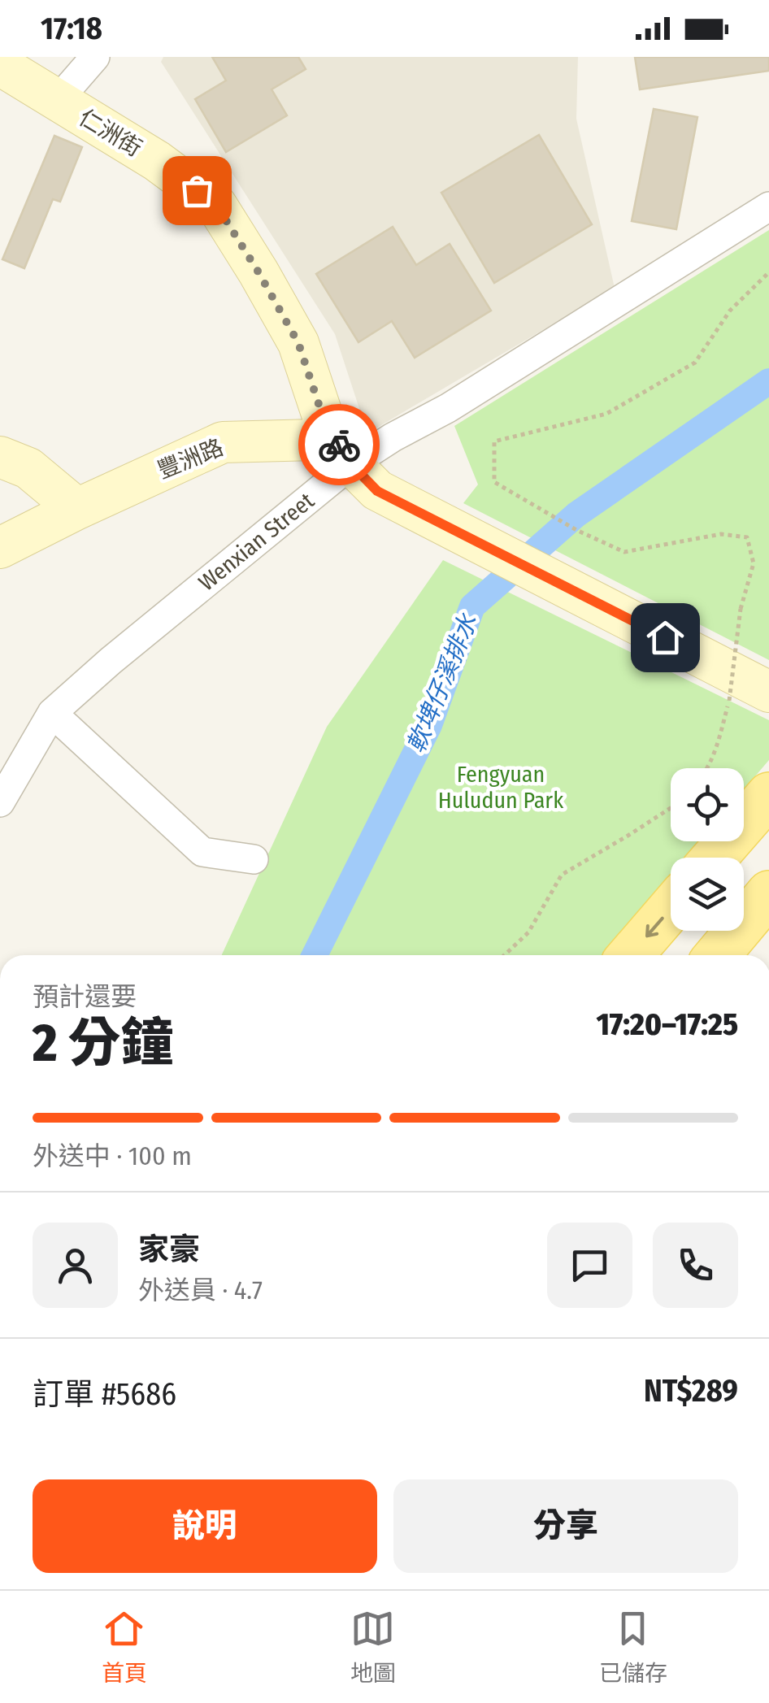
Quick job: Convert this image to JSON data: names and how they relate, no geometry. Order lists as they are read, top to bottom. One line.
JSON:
{"streets":{"street":["仁洲街","豐洲路","Wenxian Street"]},"crossings":[["仁洲街","豐洲路"],["仁洲街","Wenxian Street"],["豐洲路","Wenxian Street"]],"water":["軟埤仔溪排水"],"parks":["Fengyuan Huludun Park"],"page":{"status":"17:18","heading":["2 分鐘","預計還要","17:20–17:25"],"panel":["家豪","外送員 · 4.7","訂單 #5686","NT$289"],"bar":"外送中 · 100 m","buttons":["說明","分享"],"tabs":["首頁","地圖","已儲存"]}}
